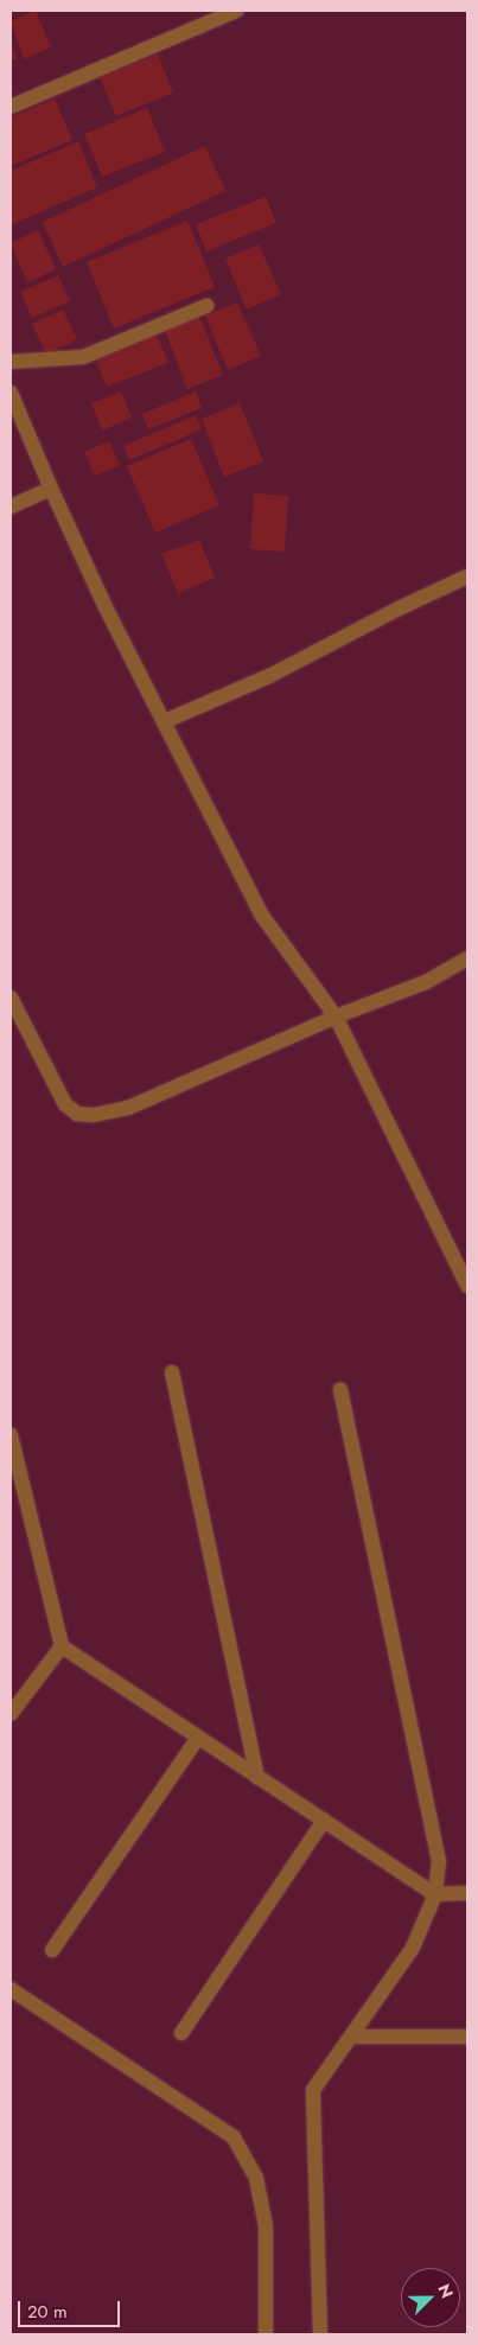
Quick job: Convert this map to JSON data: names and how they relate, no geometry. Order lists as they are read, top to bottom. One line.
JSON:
{"scale_bar":"20 m","north":"top right"}
